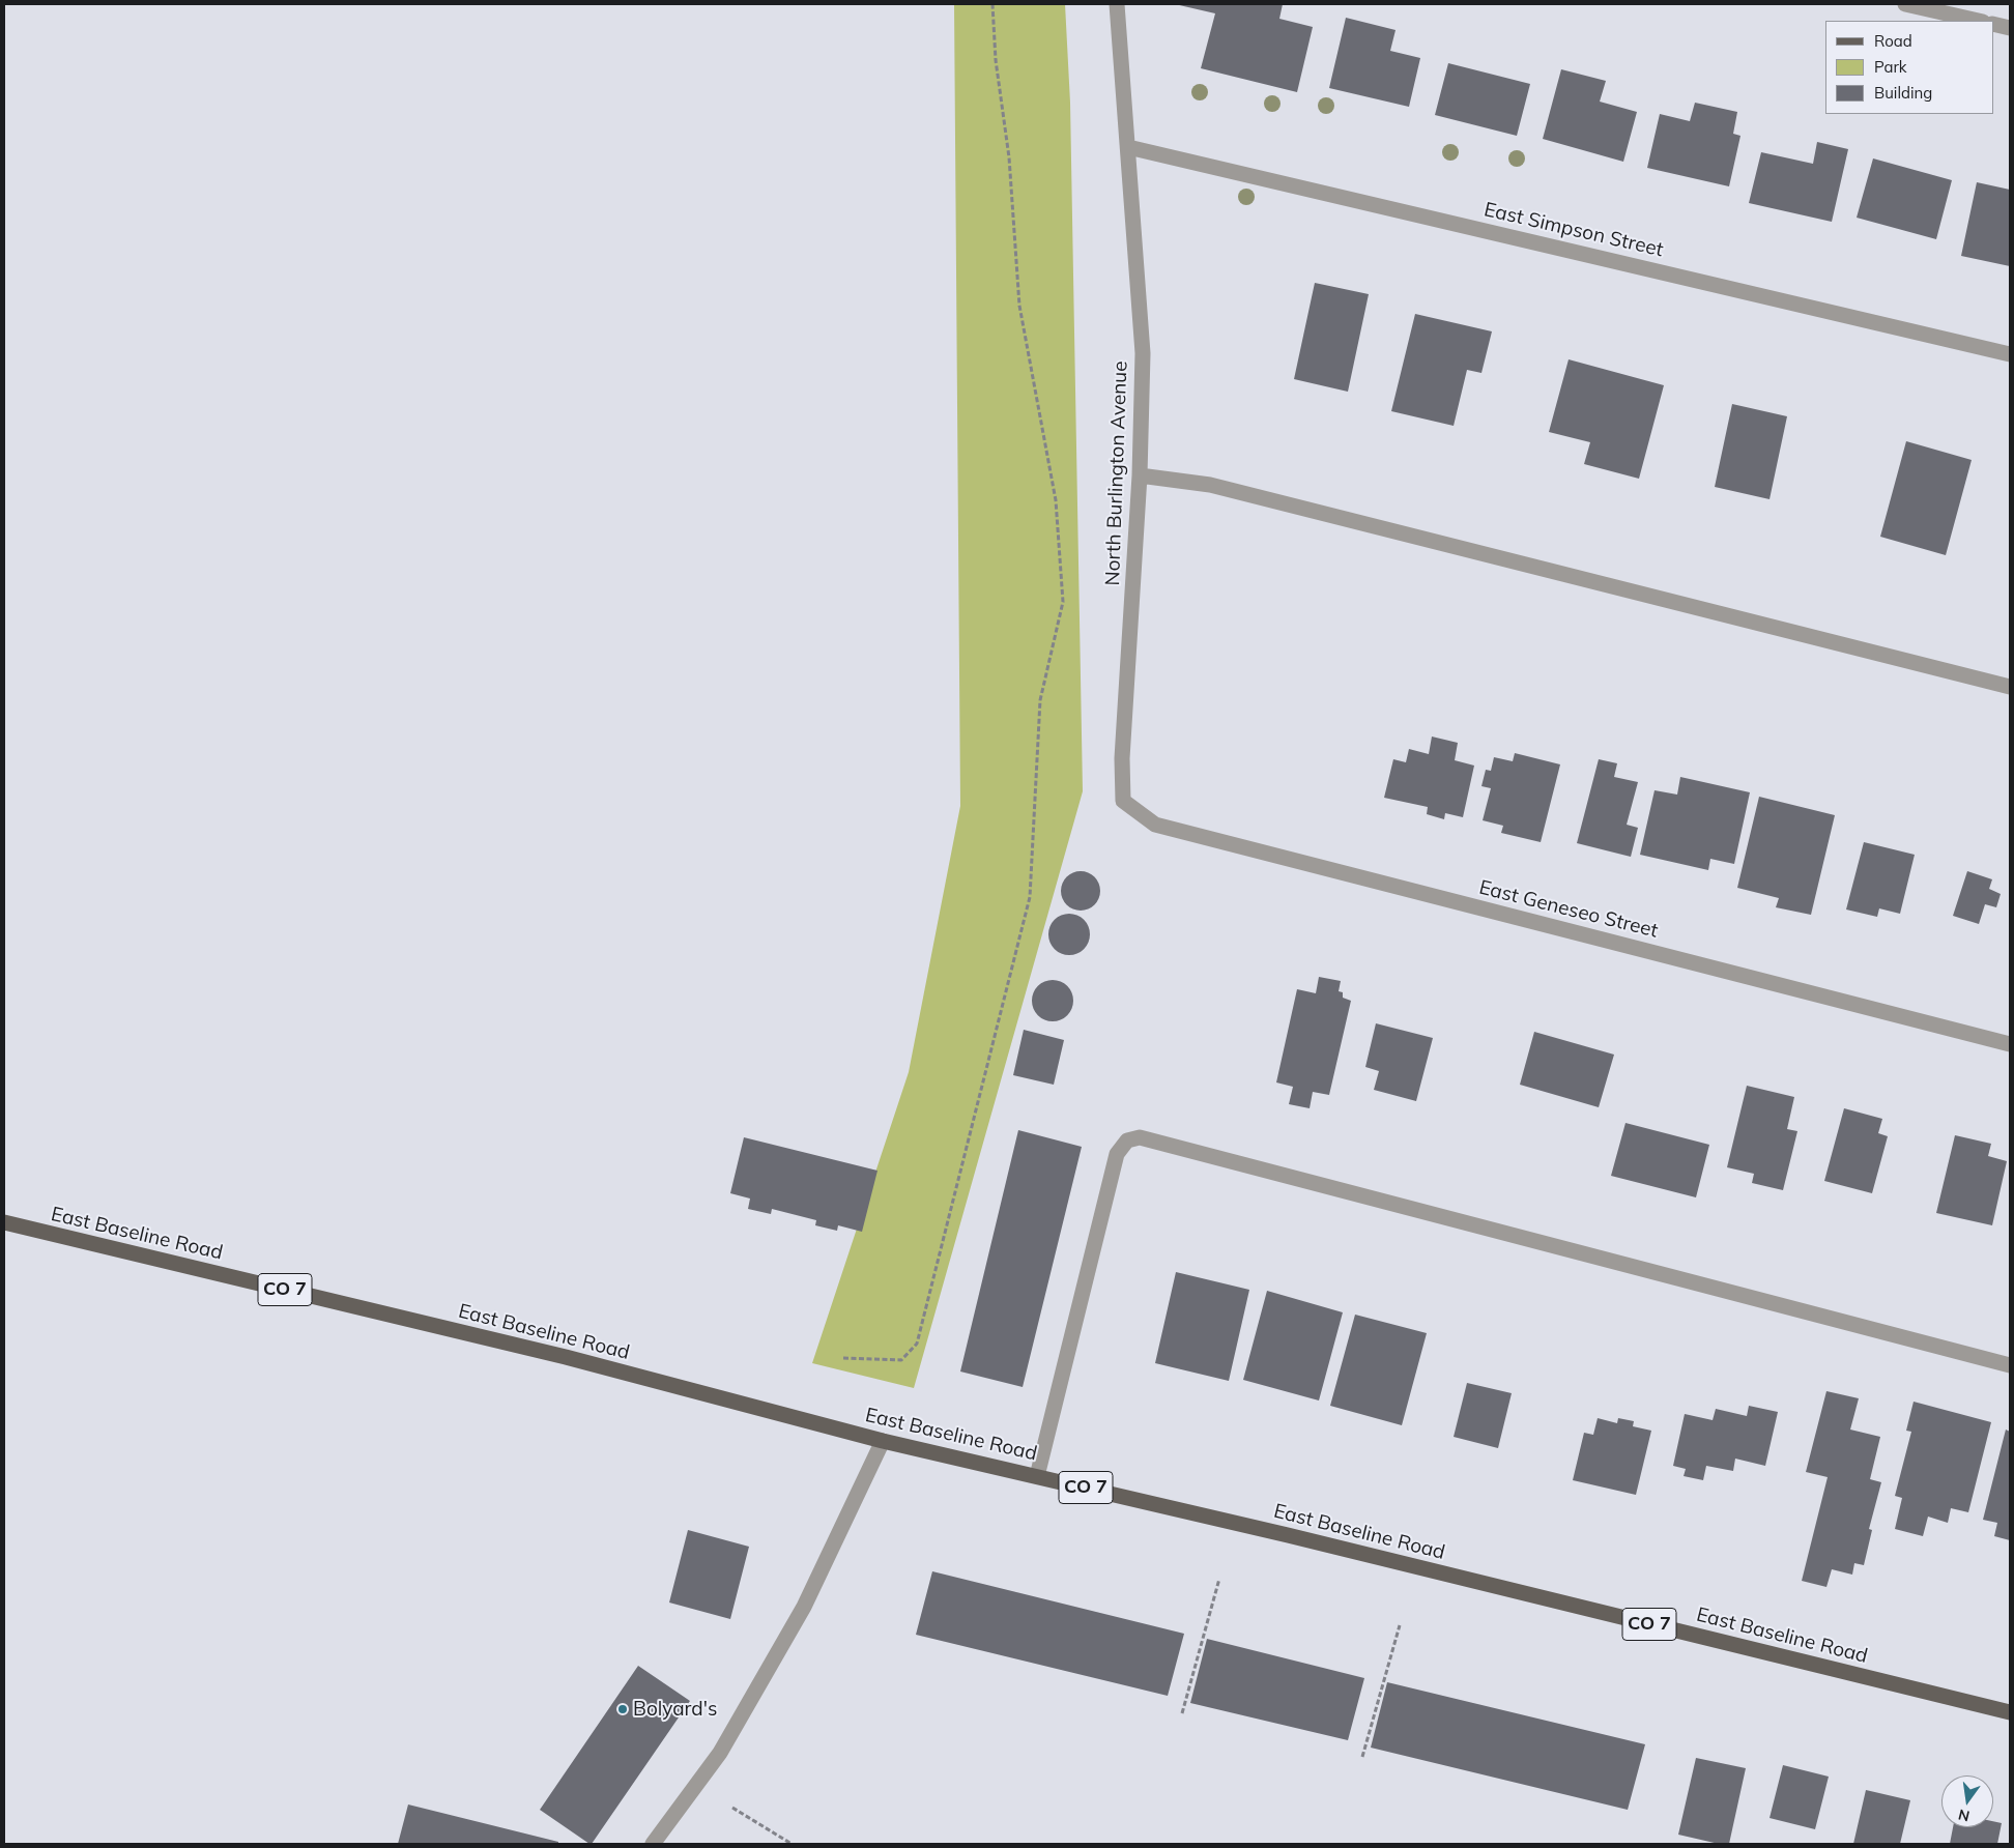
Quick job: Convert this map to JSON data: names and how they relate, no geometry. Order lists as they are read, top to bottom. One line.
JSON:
{"streets":{"main road":["East Baseline Road","CO 7"],"street":["East Simpson Street","North Burlington Avenue","East Geneseo Street"]},"crossings":[["East Simpson Street","North Burlington Avenue"],["North Burlington Avenue","East Geneseo Street"]],"places":["Bolyard's"],"legend":["Road","Park","Building"],"north":"bottom"}
